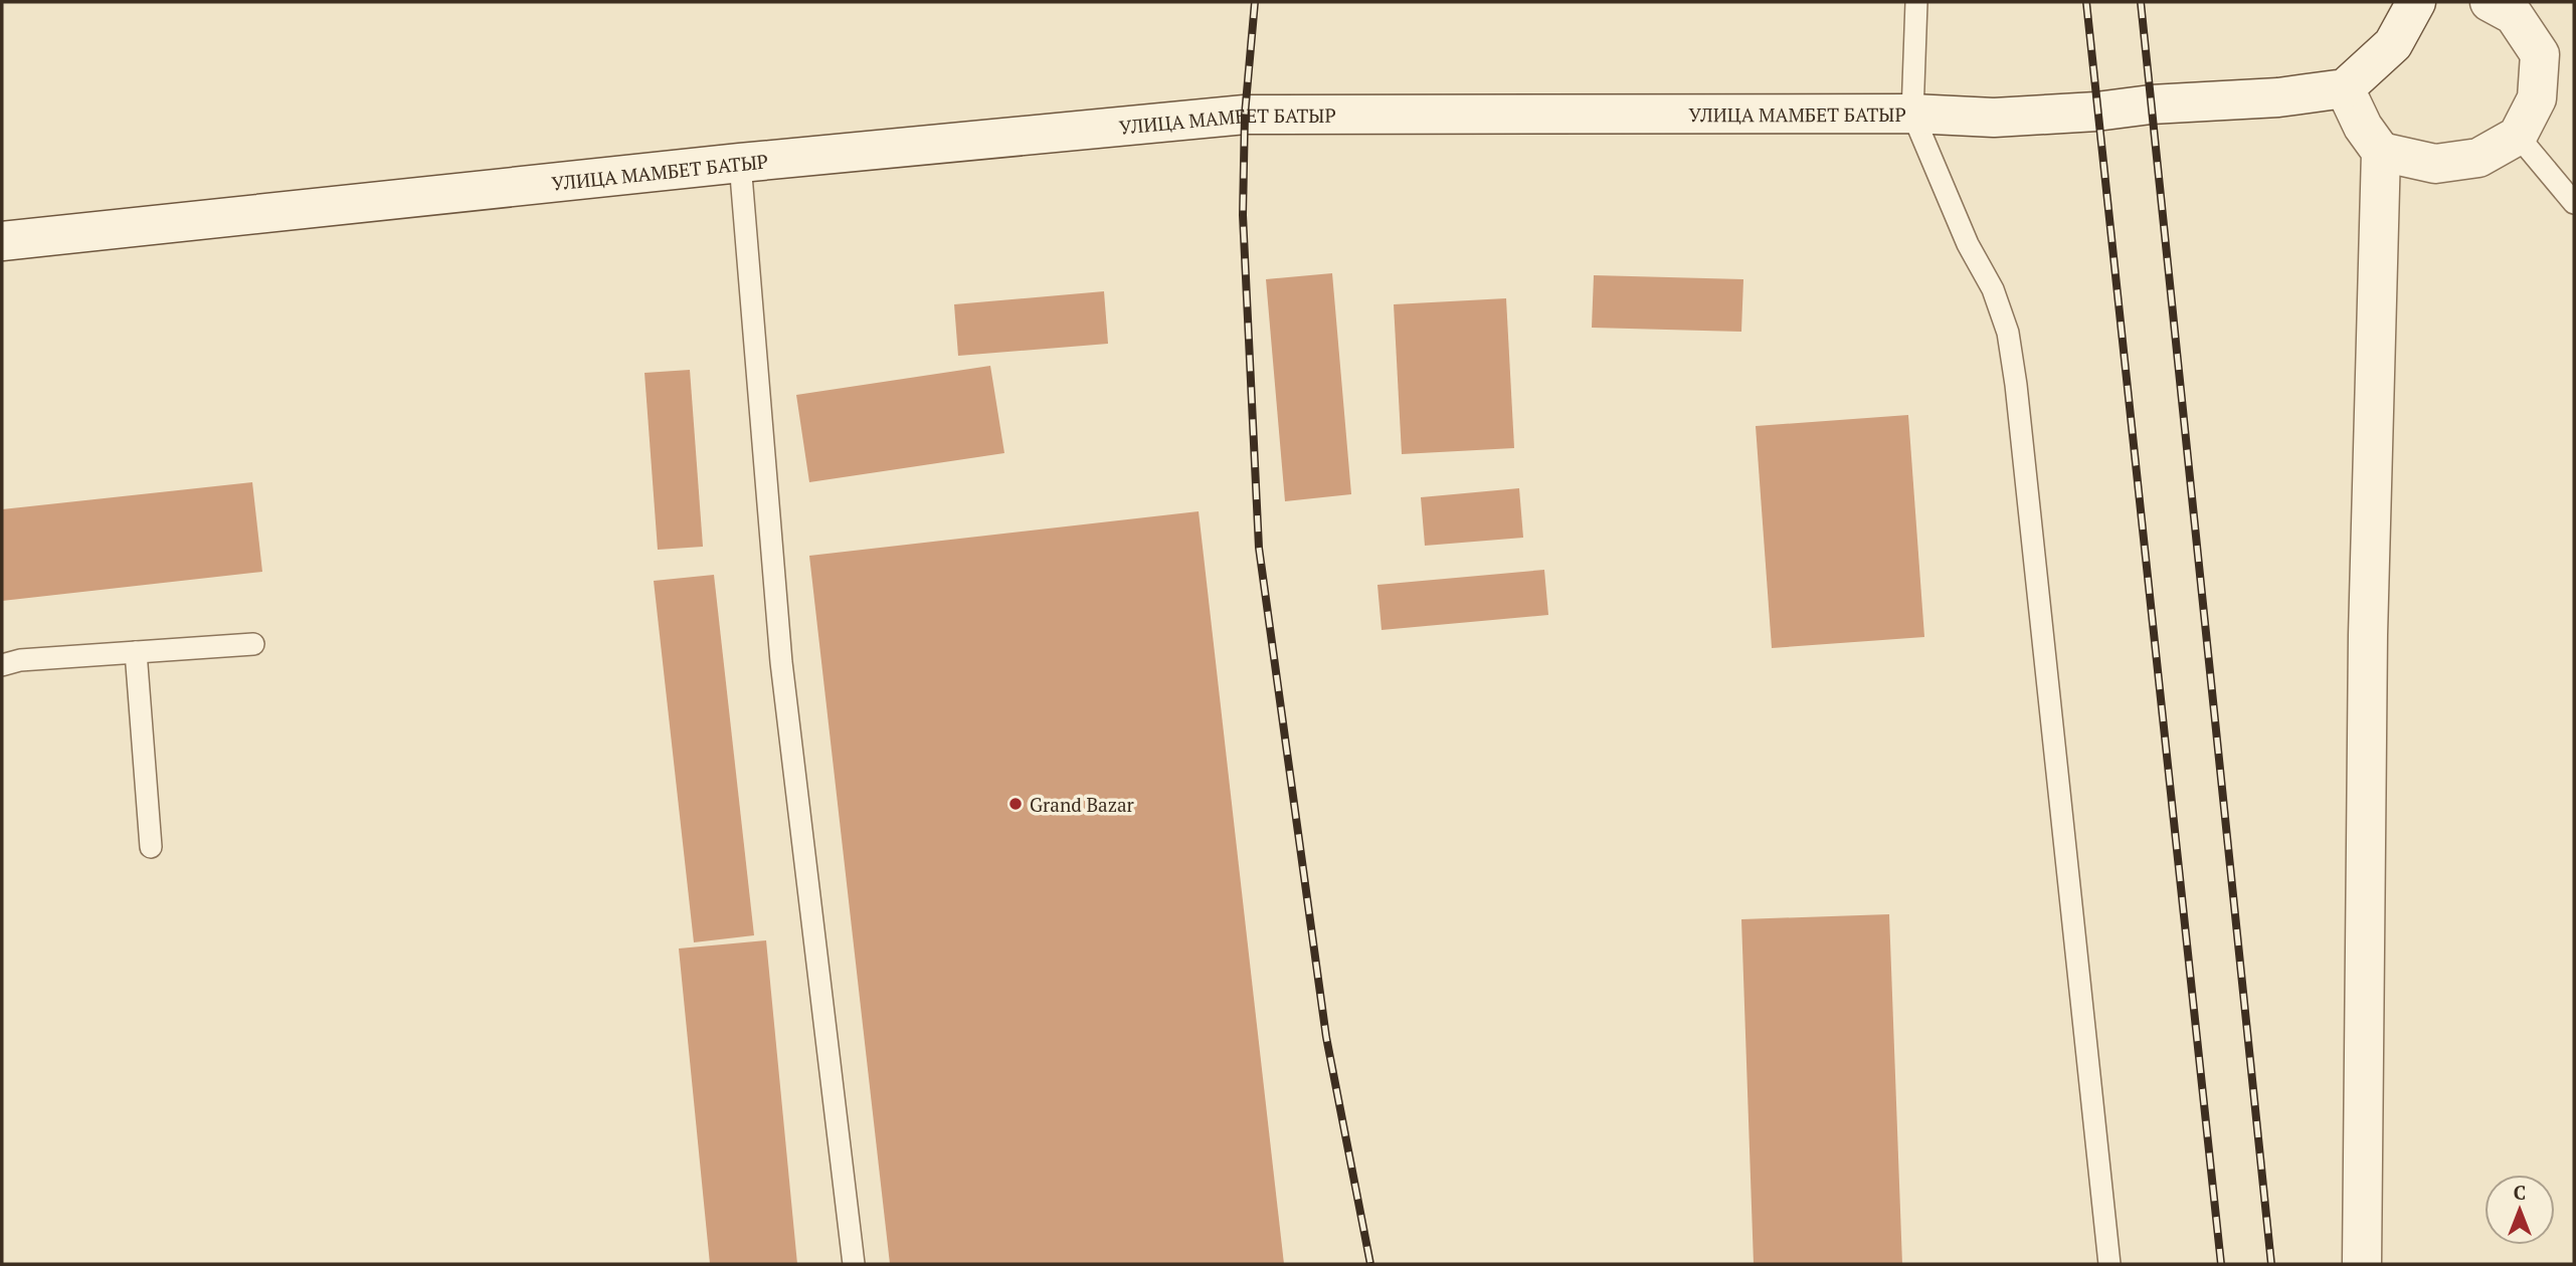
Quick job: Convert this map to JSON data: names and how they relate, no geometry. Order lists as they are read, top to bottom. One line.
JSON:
{"streets":{"main road":["УЛИЦА МАМБЕТ БАТЫР"]},"places":["Grand Bazar"],"north":"top"}
